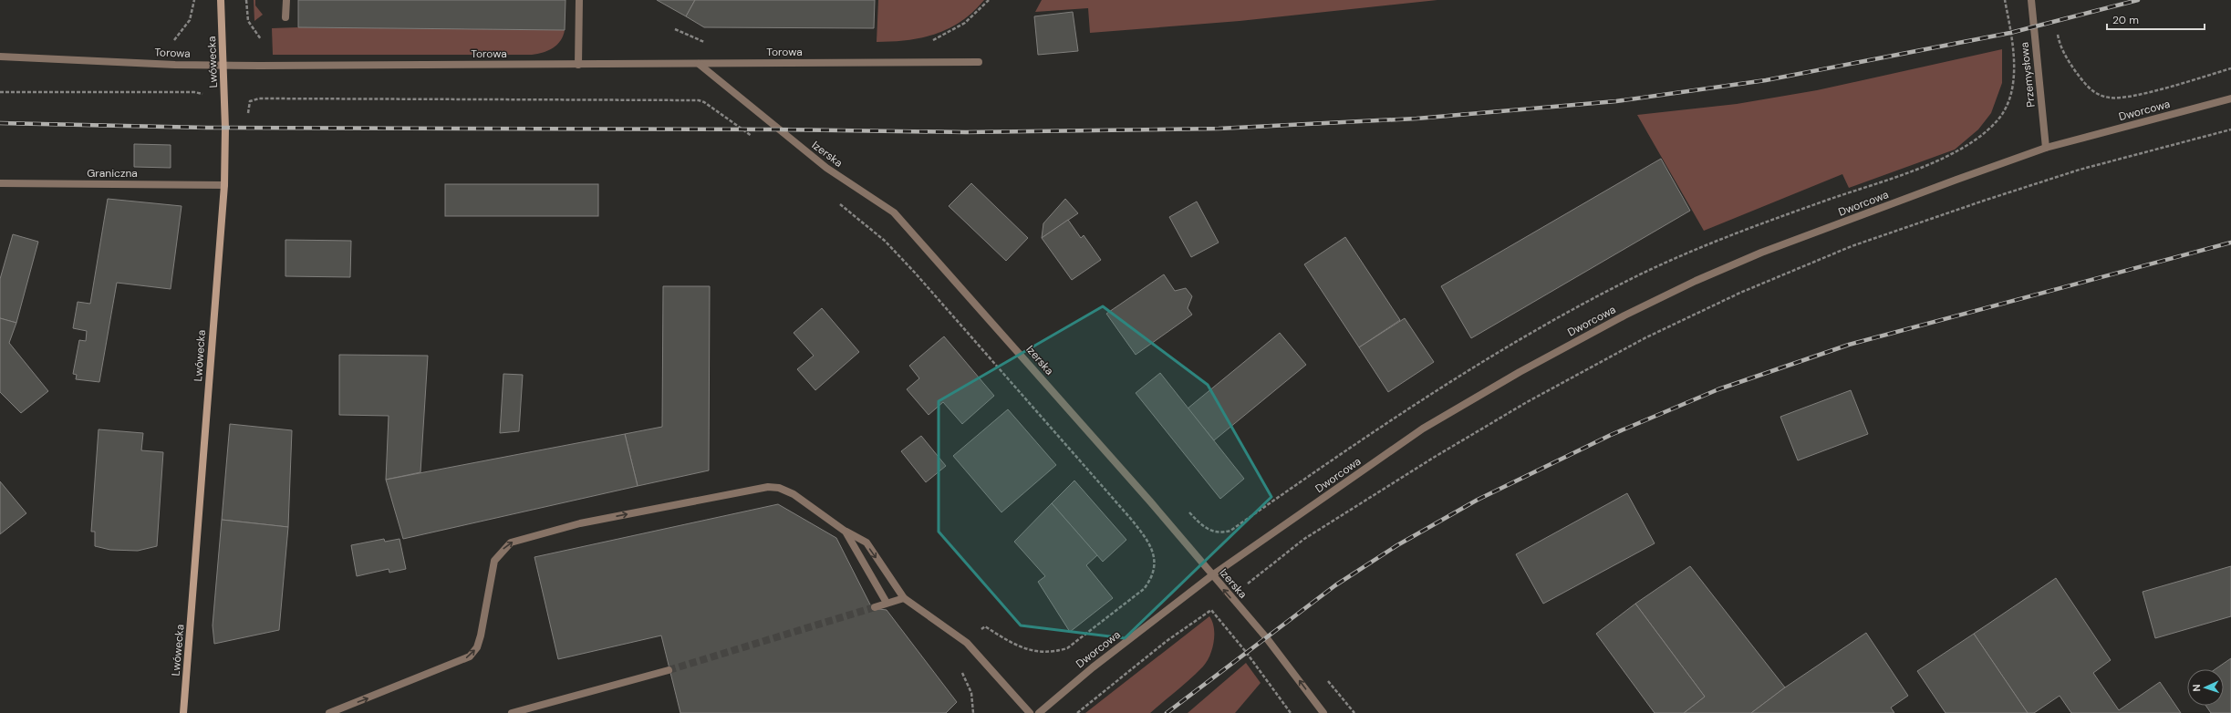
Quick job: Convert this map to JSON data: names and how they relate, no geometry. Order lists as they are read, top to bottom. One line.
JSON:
{"streets":{"street":["Torowa","Lwówecka","Przemysłowa","Dworcowa","Izerska","Graniczna"]},"crossings":[["Torowa","Lwówecka"],["Torowa","Izerska"],["Lwówecka","Graniczna"],["Przemysłowa","Dworcowa"],["Dworcowa","Izerska"]],"scale_bar":"20 m","north":"left"}
